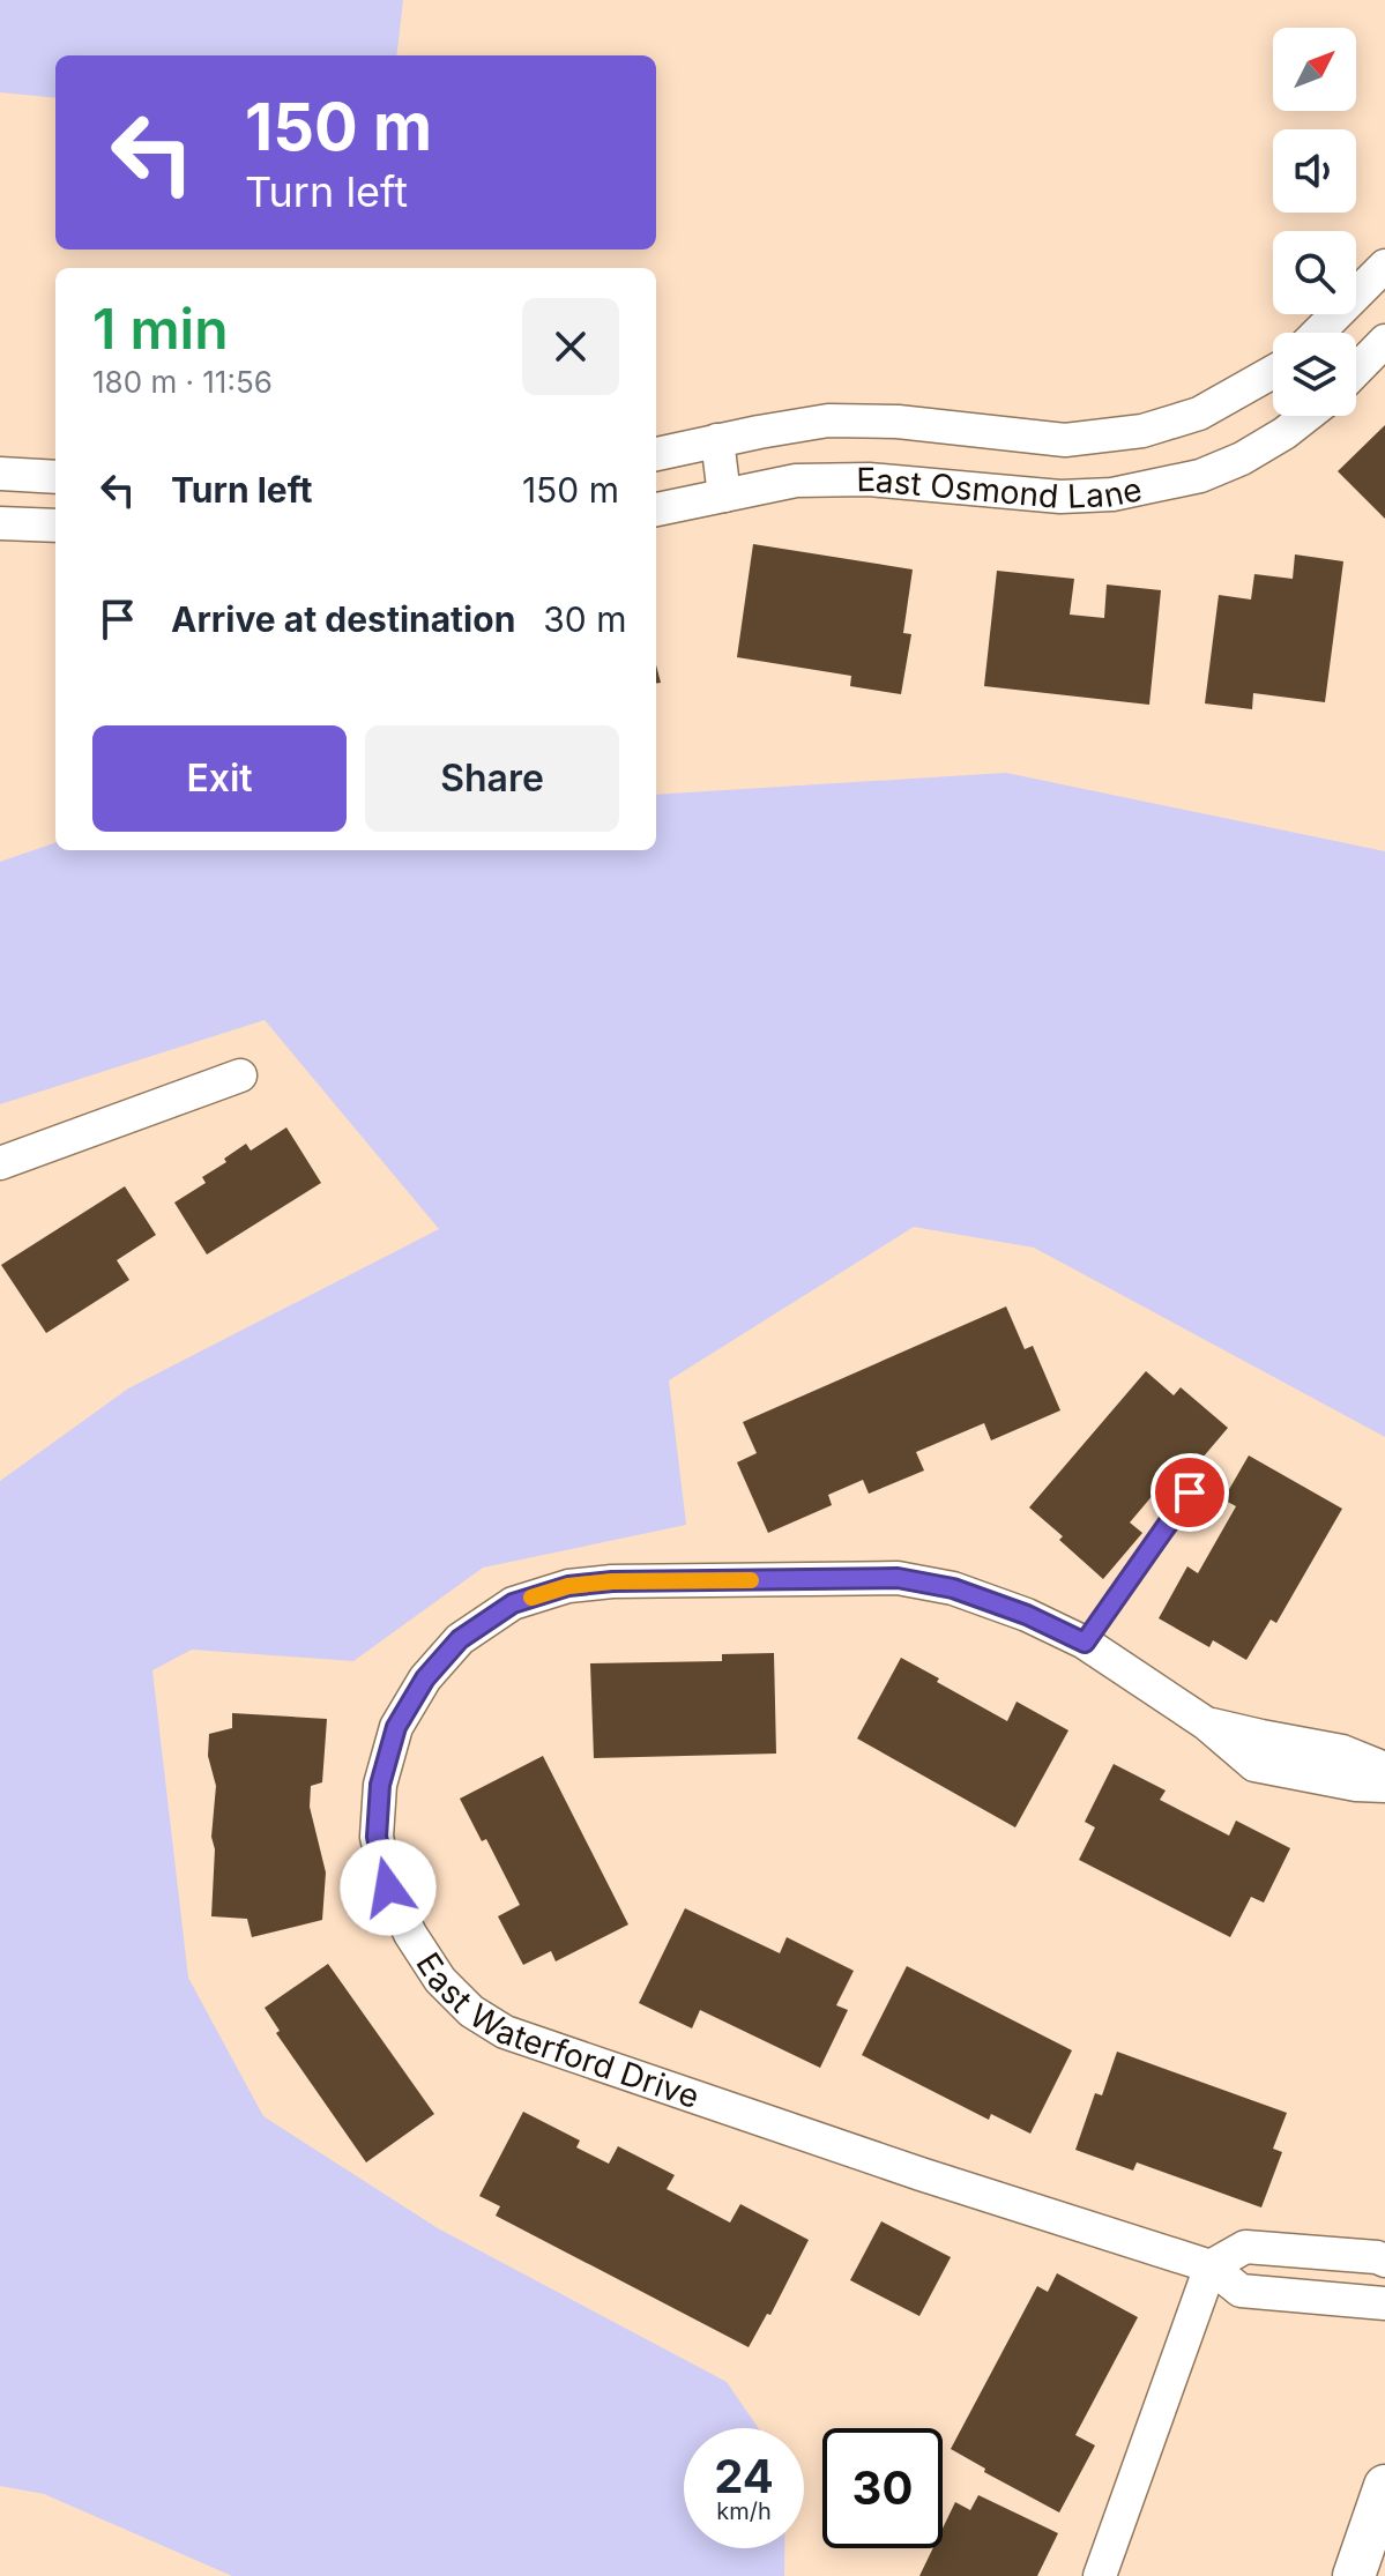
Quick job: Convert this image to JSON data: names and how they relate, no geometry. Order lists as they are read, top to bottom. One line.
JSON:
{"streets":{"street":["East Osmond Lane","East Waterford Drive"]},"north":"top right","page":{"turn":["150 m","Turn left"],"heading":["1 min","180 m · 11:56"],"list":[{"name":"Turn left","value":"150 m"},{"name":"Arrive at destination","value":"30 m"}],"buttons":["Exit","Share"],"speed":"24 km/h","limit":"30"}}
